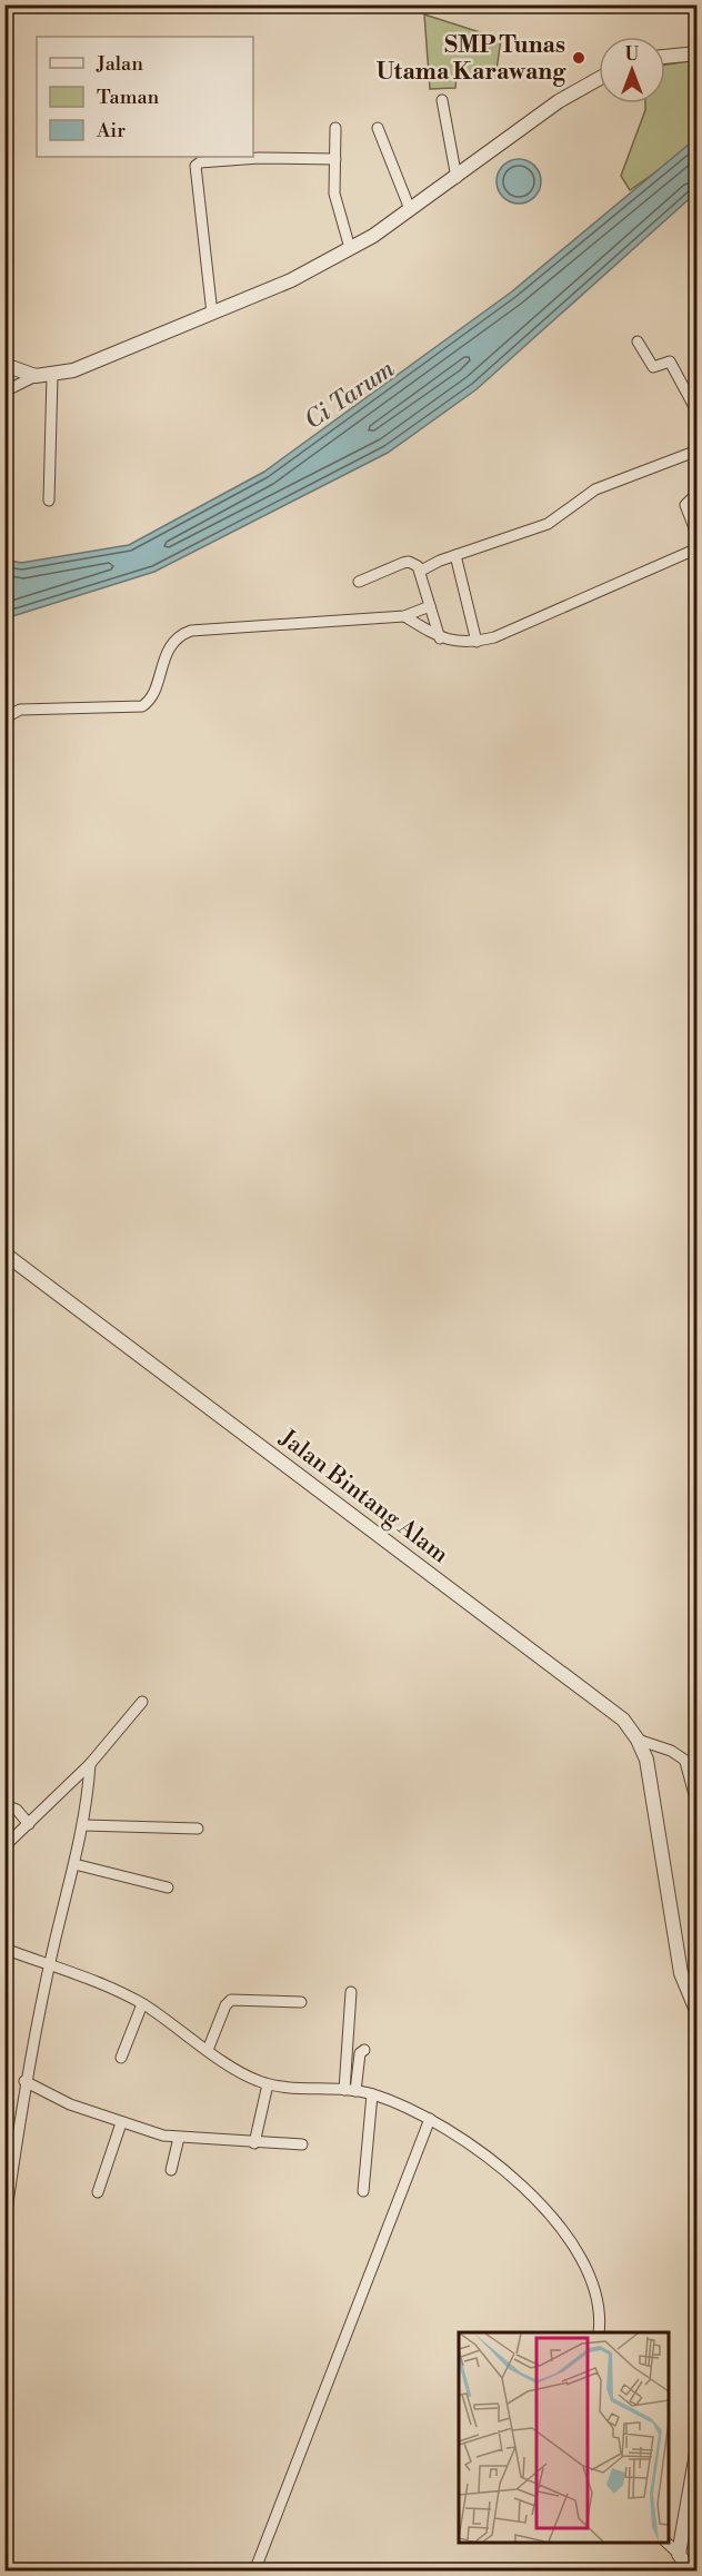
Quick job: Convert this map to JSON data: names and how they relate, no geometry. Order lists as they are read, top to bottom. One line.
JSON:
{"streets":{"street":["Jalan Bintang Alam"]},"water":["Ci Tarum"],"places":["SMP Tunas Utama Karawang"],"legend":["Jalan","Taman","Air"],"north":"top"}
